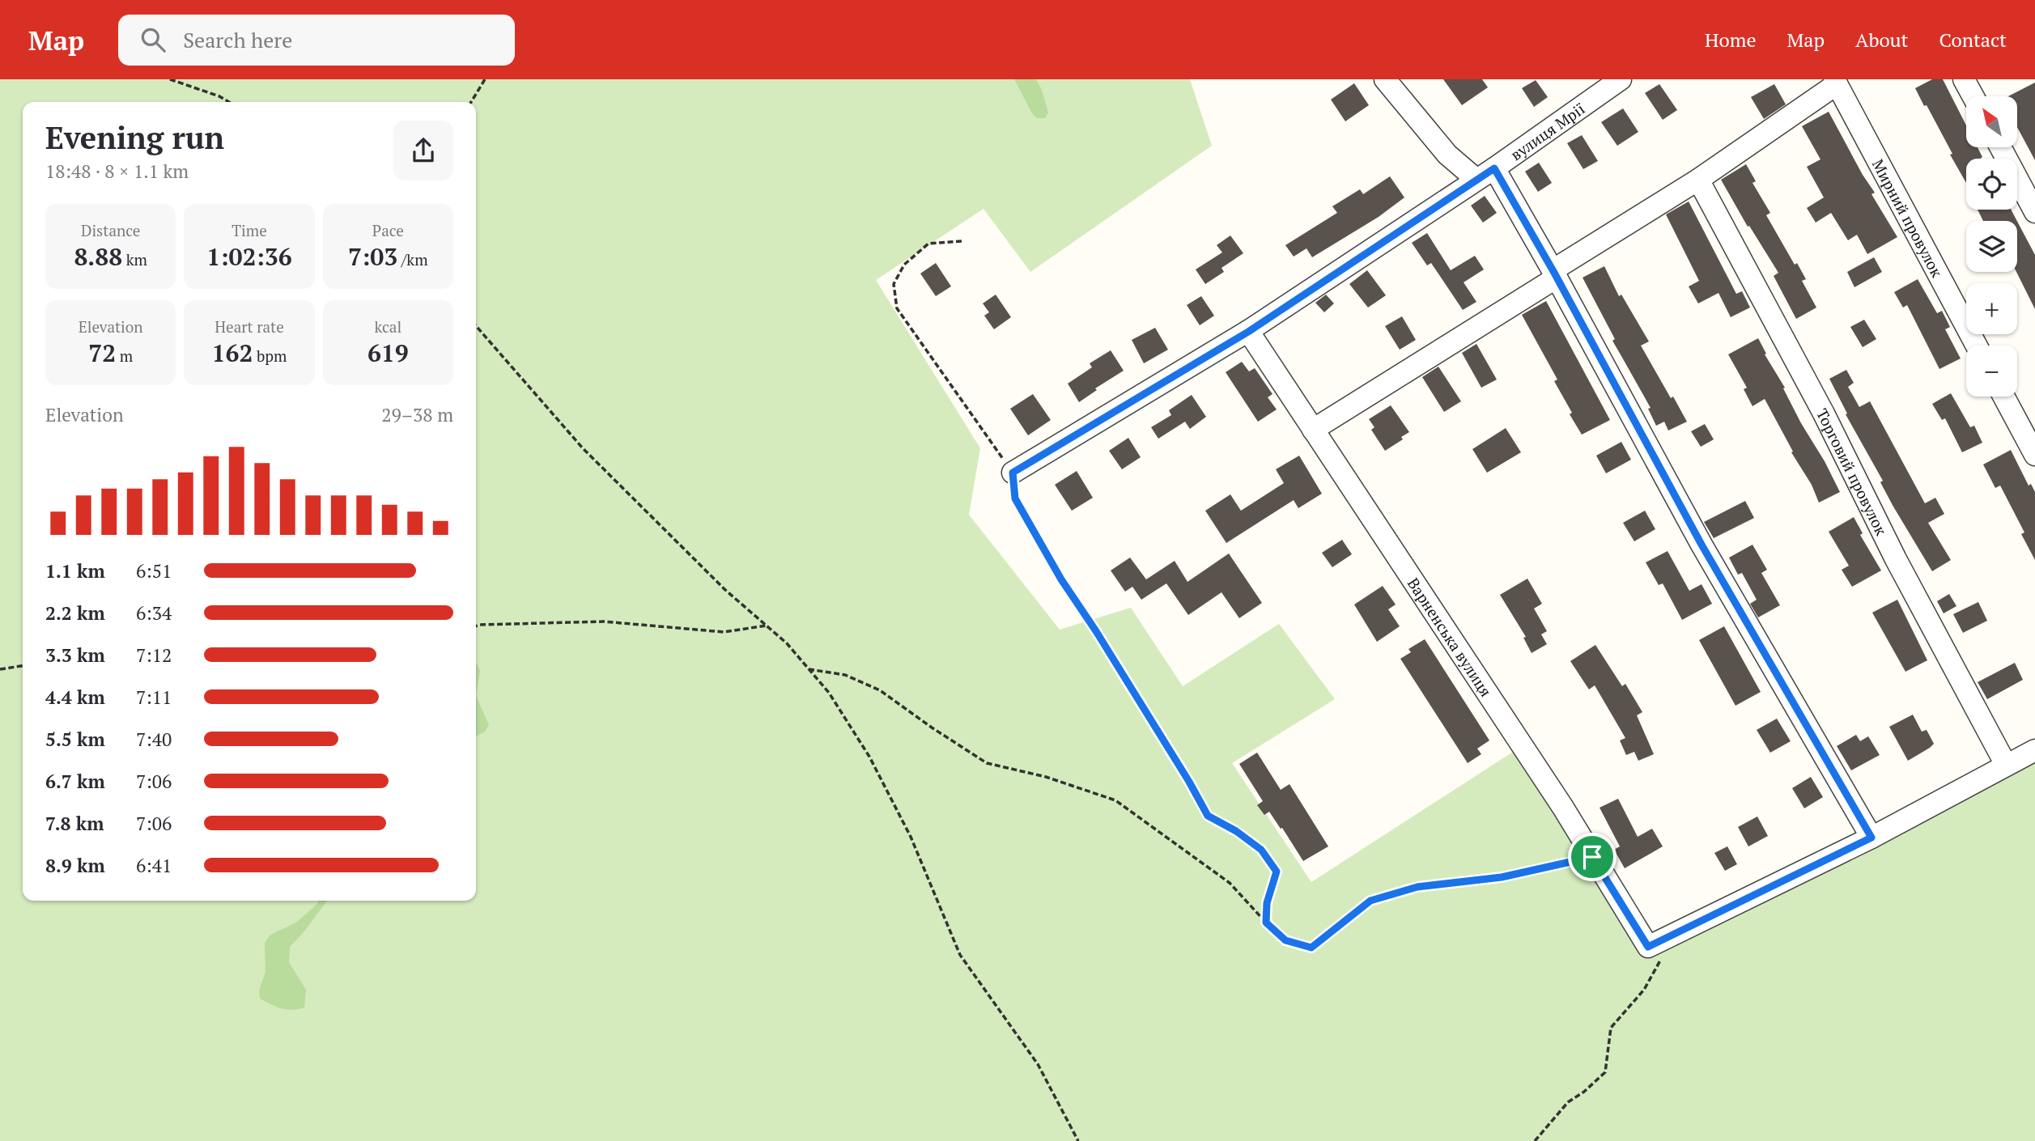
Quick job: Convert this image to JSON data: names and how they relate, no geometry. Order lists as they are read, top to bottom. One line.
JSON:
{"streets":{"street":["вулиця Мрії","Мирний провулок","Торговий провулок","Варненська вулиця"]},"crossings":[["вулиця Мрії","Варненська вулиця"]],"north":"top left","page":{"header":"Map","search":"Search here","nav":["Home","Map","About","Contact"],"map_buttons":["+","−"],"heading":["Evening run","18:48 · 8 × 1.1 km"],"stats":[["Distance","8.88 km"],["Time","1:02:36"],["Pace","7:03 /km"],["Elevation","72 m"],["Heart rate","162 bpm"],["kcal","619"]],"chart":["Elevation","29–38 m"],"list":[{"name":"1.1 km","note":"6:51"},{"name":"2.2 km","note":"6:34"},{"name":"3.3 km","note":"7:12"},{"name":"4.4 km","note":"7:11"},{"name":"5.5 km","note":"7:40"},{"name":"6.7 km","note":"7:06"},{"name":"7.8 km","note":"7:06"},{"name":"8.9 km","note":"6:41"}]}}
